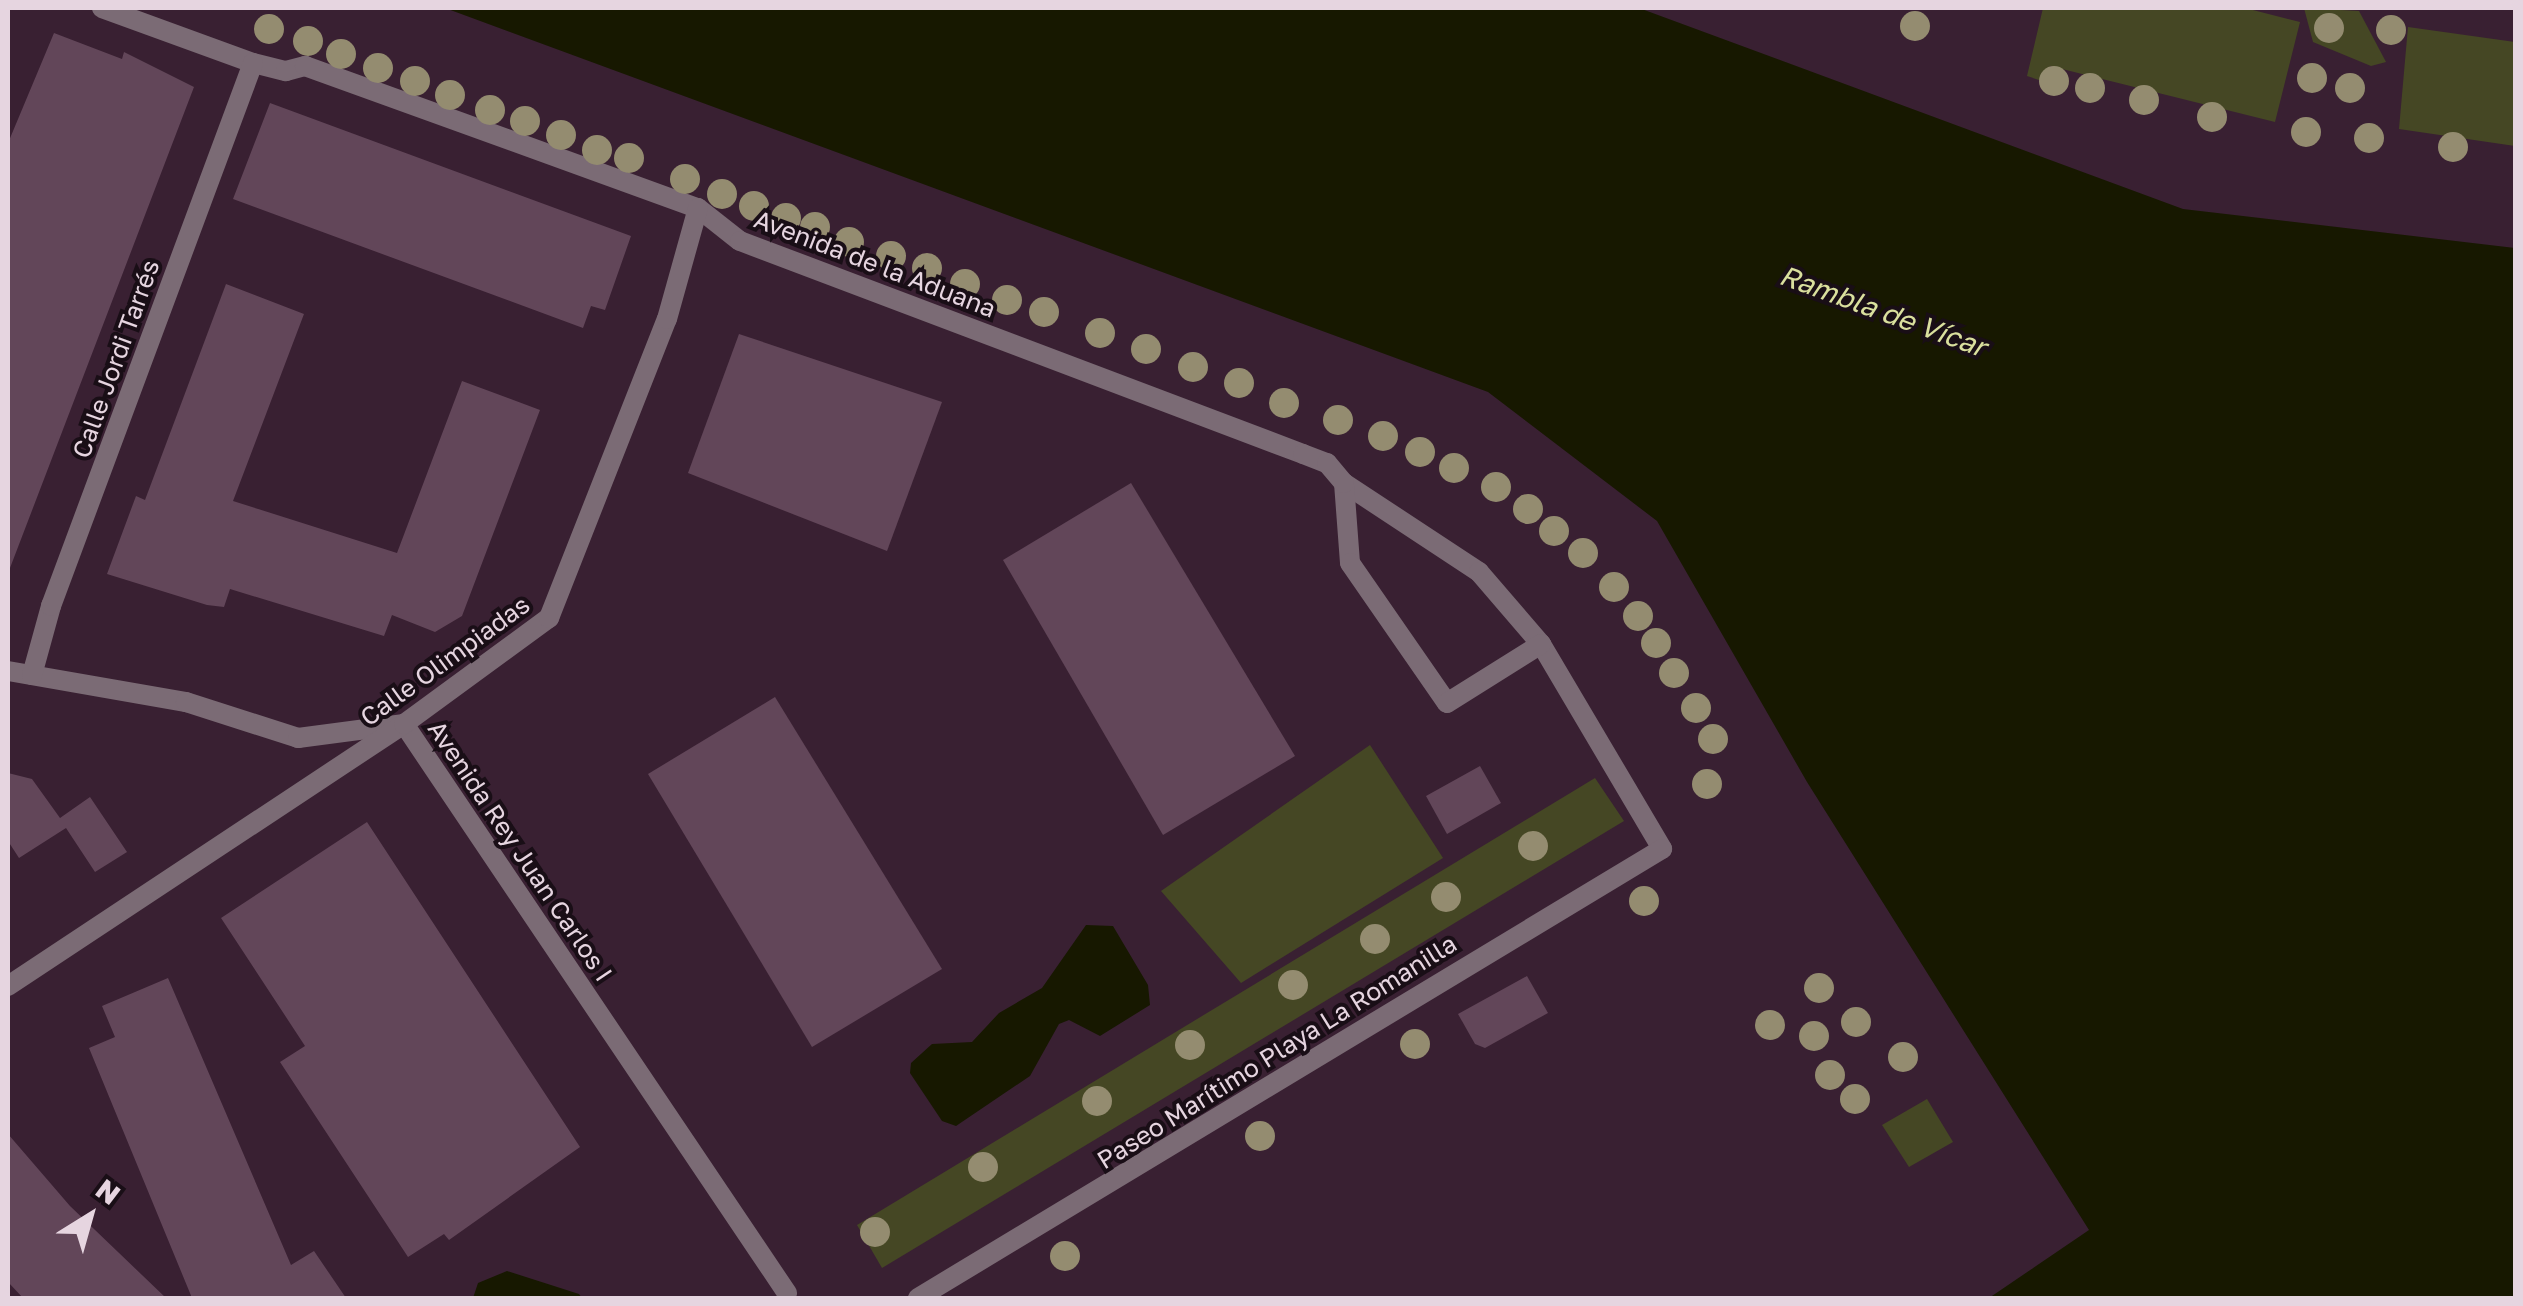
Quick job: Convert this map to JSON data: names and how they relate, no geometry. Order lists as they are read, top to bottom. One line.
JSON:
{"streets":{"street":["Avenida de la Aduana","Calle Jordi Tarrés","Calle Olimpiadas","Avenida Rey Juan Carlos I","Paseo Marítimo Playa La Romanilla"]},"crossings":[["Avenida de la Aduana","Calle Jordi Tarrés"],["Avenida de la Aduana","Calle Olimpiadas"],["Avenida de la Aduana","Paseo Marítimo Playa La Romanilla"],["Calle Jordi Tarrés","Avenida Rey Juan Carlos I"],["Calle Olimpiadas","Avenida Rey Juan Carlos I"]],"water":["Rambla de Vícar"],"north":"top right"}
